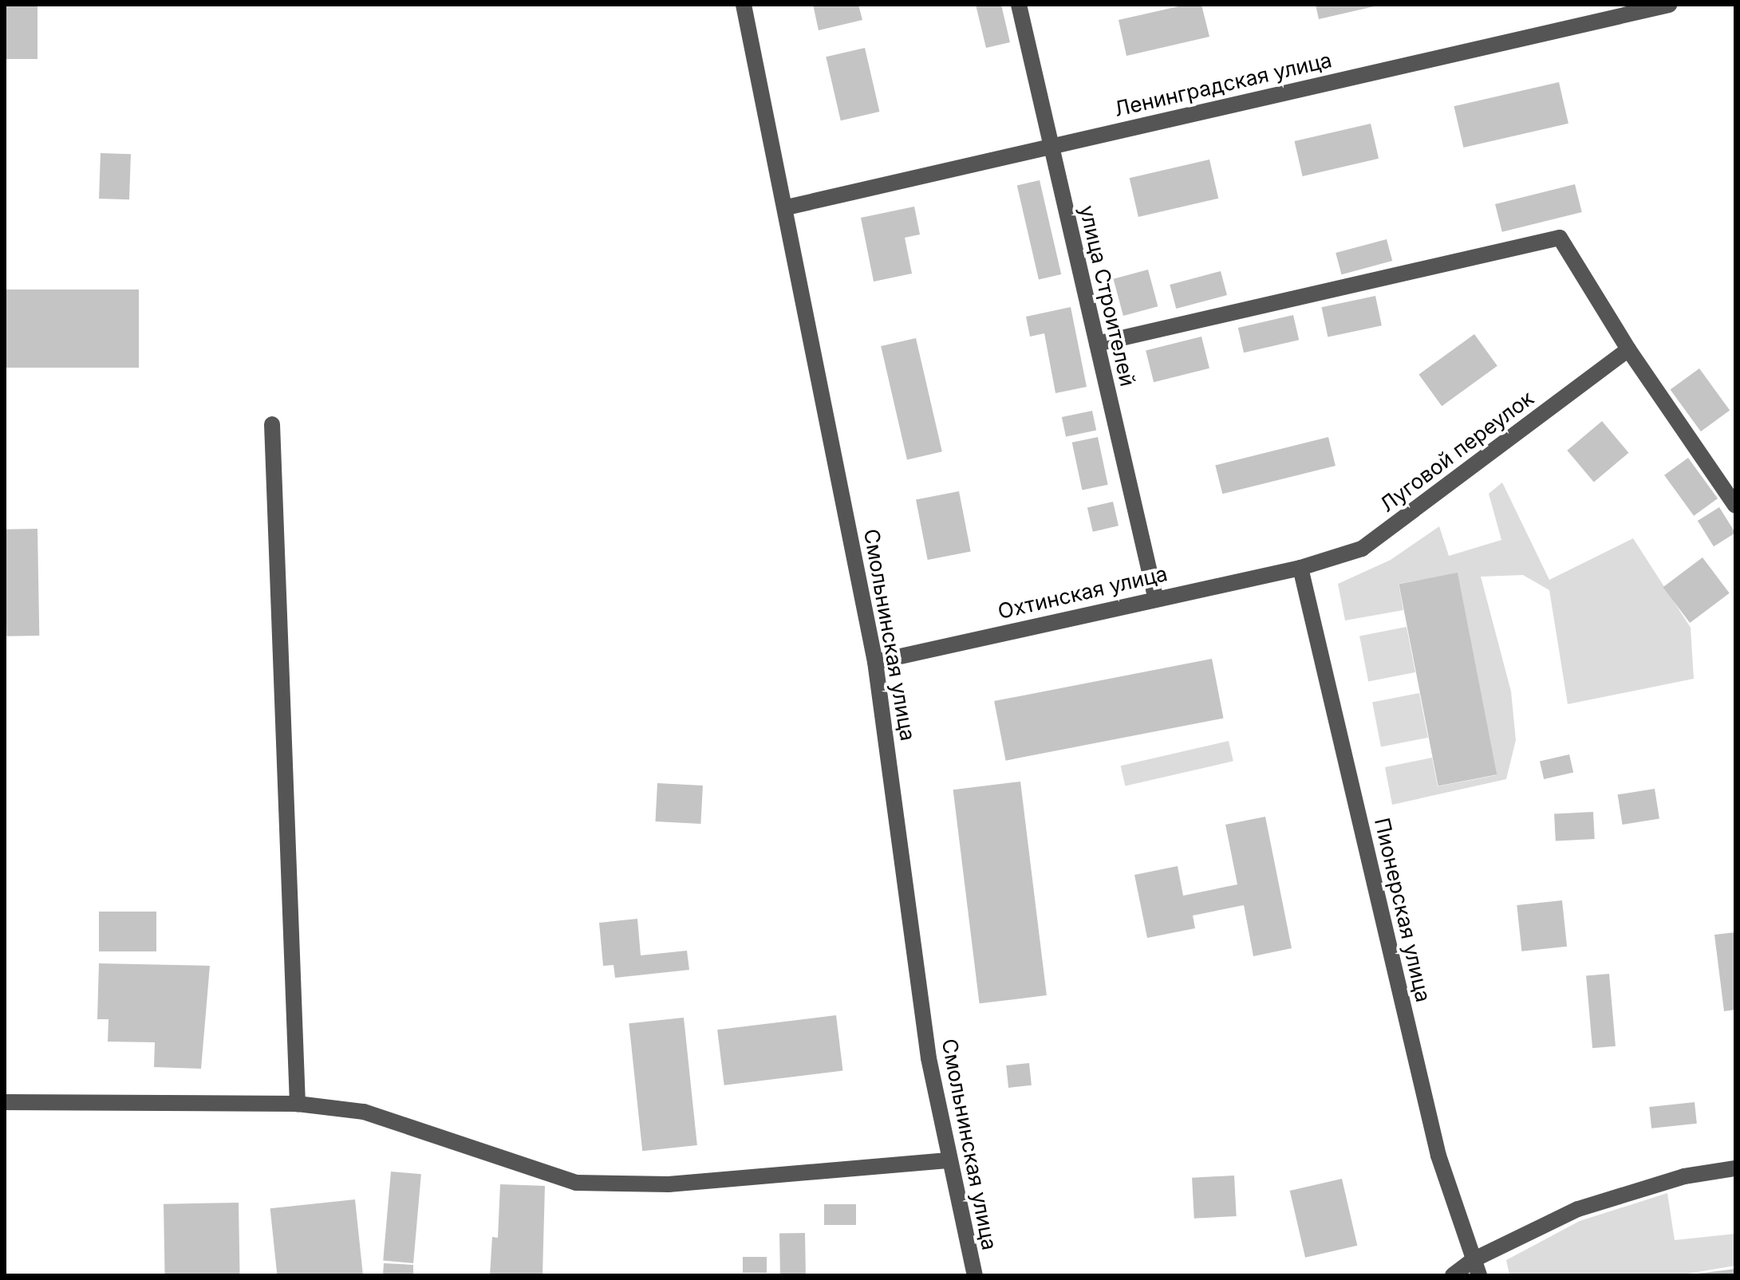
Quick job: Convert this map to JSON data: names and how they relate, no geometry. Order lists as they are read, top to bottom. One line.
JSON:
{"streets":{"street":["Ленинградская улица","улица Строителей","Луговой переулок","Охтинская улица","Смольнинская улица","Пионерская улица"]},"crossings":[["Ленинградская улица","улица Строителей"],["Ленинградская улица","Смольнинская улица"],["улица Строителей","Охтинская улица"],["Луговой переулок","Охтинская улица"],["Луговой переулок","Пионерская улица"],["Охтинская улица","Смольнинская улица"],["Охтинская улица","Пионерская улица"]]}
